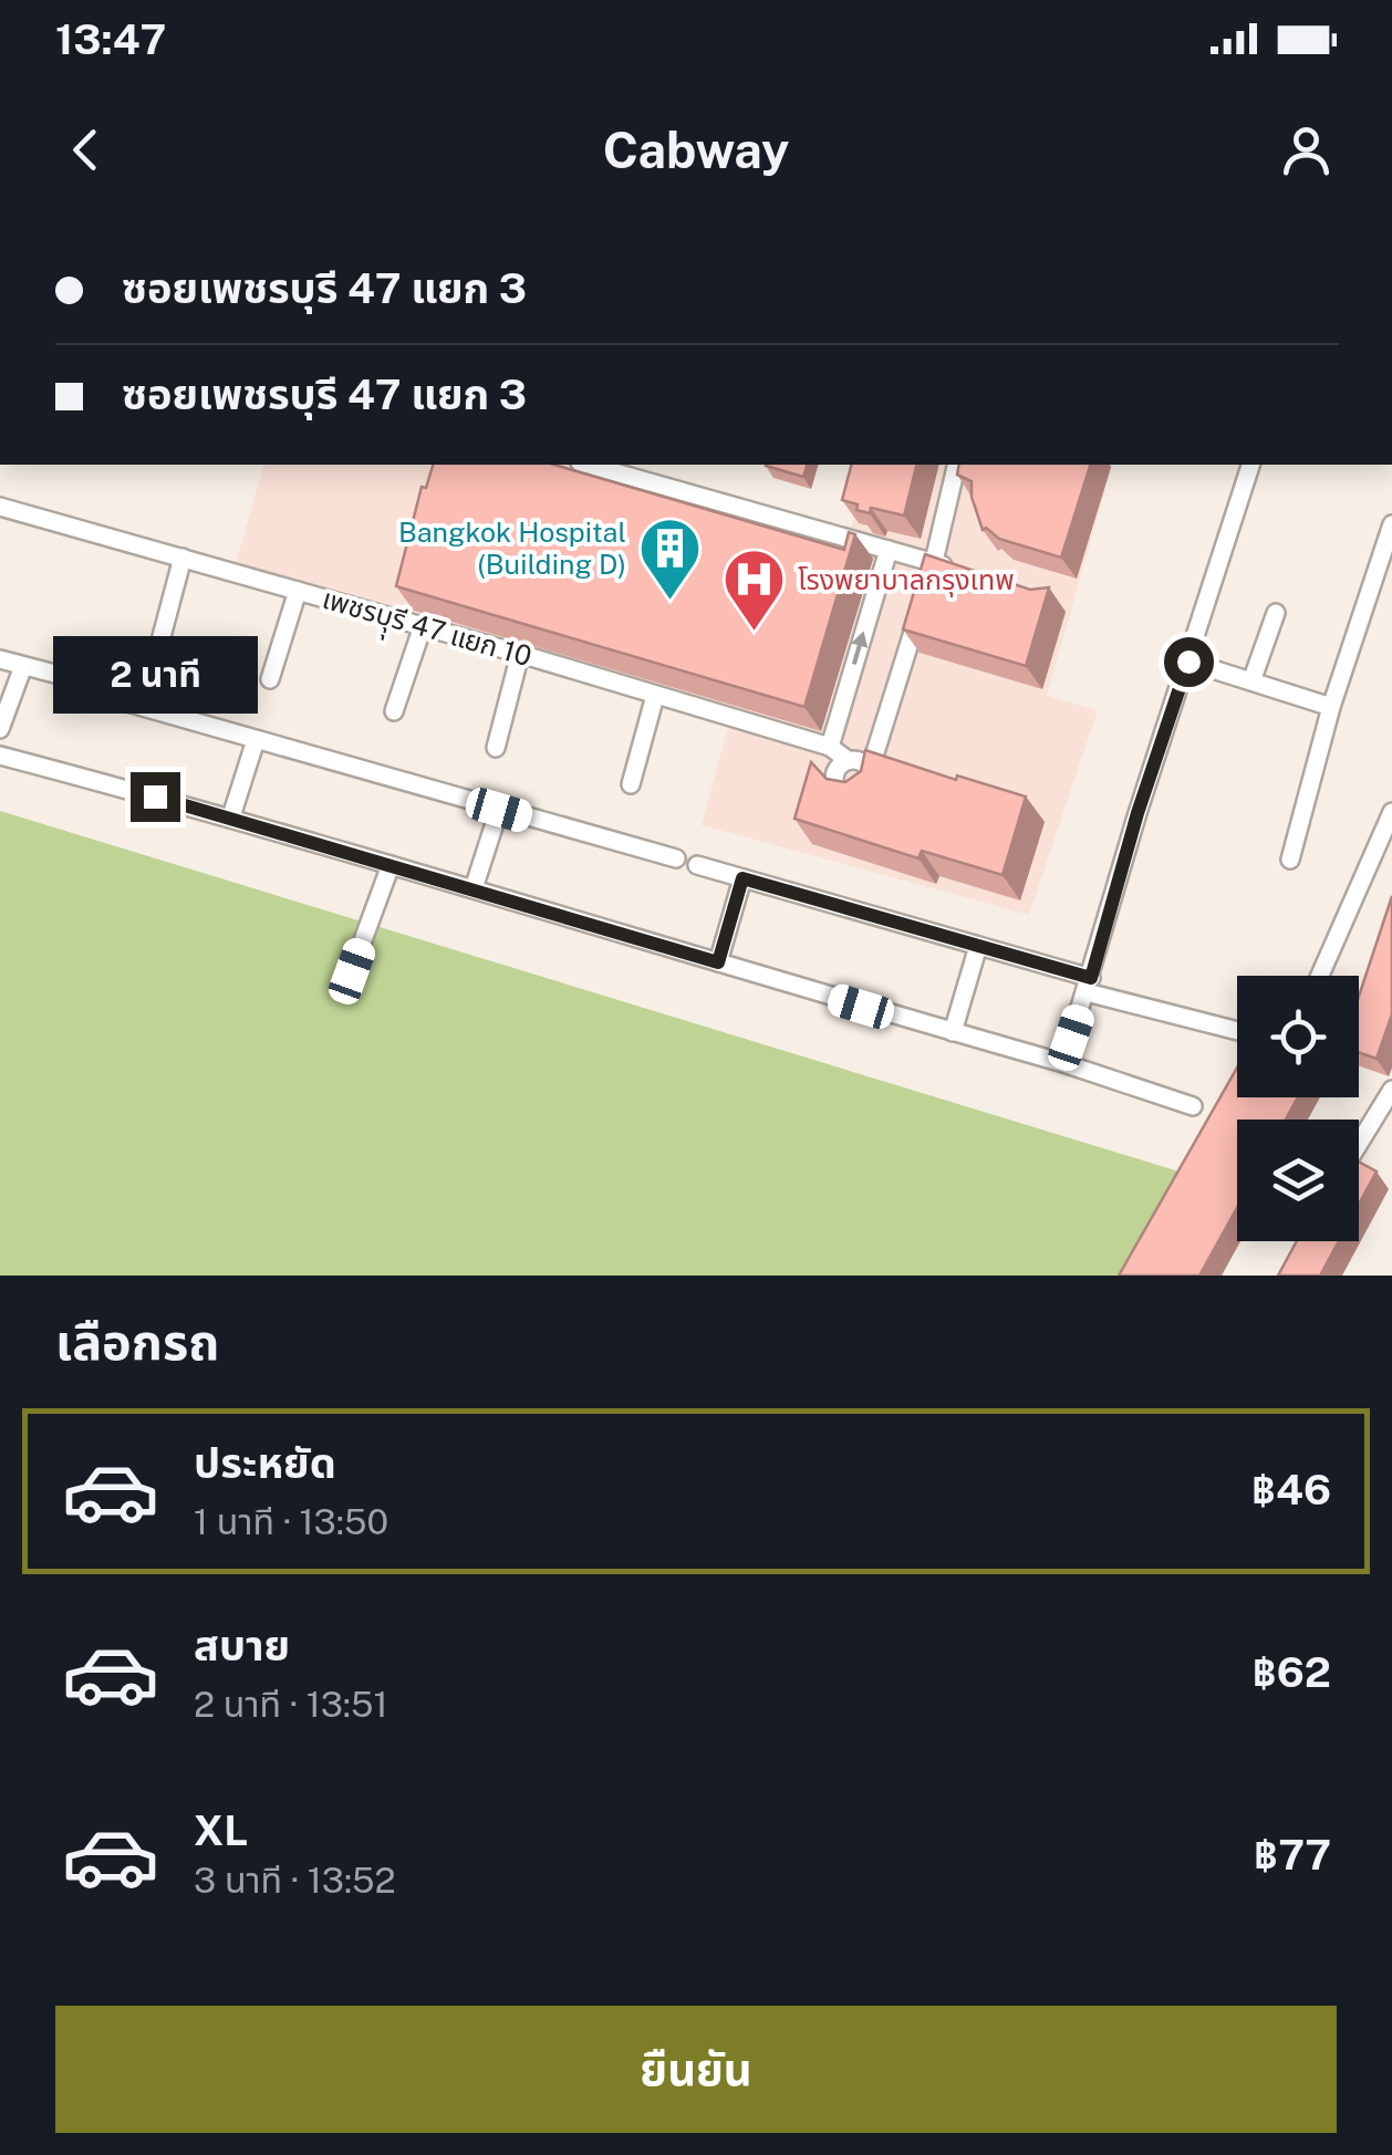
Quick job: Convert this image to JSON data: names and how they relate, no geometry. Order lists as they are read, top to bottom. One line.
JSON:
{"streets":{"street":["เพชรบุุรี 47 แยก 10"]},"places":{"building":["Bangkok Hospital (Building D)"],"hospital":["โรงพยาบาลกรุงเทพ"]},"page":{"status":"13:47","header":"Cabway","banner":["ซอยเพชรบุรี 47 แยก 3","ซอยเพชรบุรี 47 แยก 3"],"bubble":"2 นาที","heading":"เลือกรถ","list":[{"name":"ประหยัด","note":"1 นาที · 13:50","value":"฿46"},{"name":"สบาย","note":"2 นาที · 13:51","value":"฿62"},{"name":"XL","note":"3 นาที · 13:52","value":"฿77"}],"buttons":"ยืนยัน"}}
